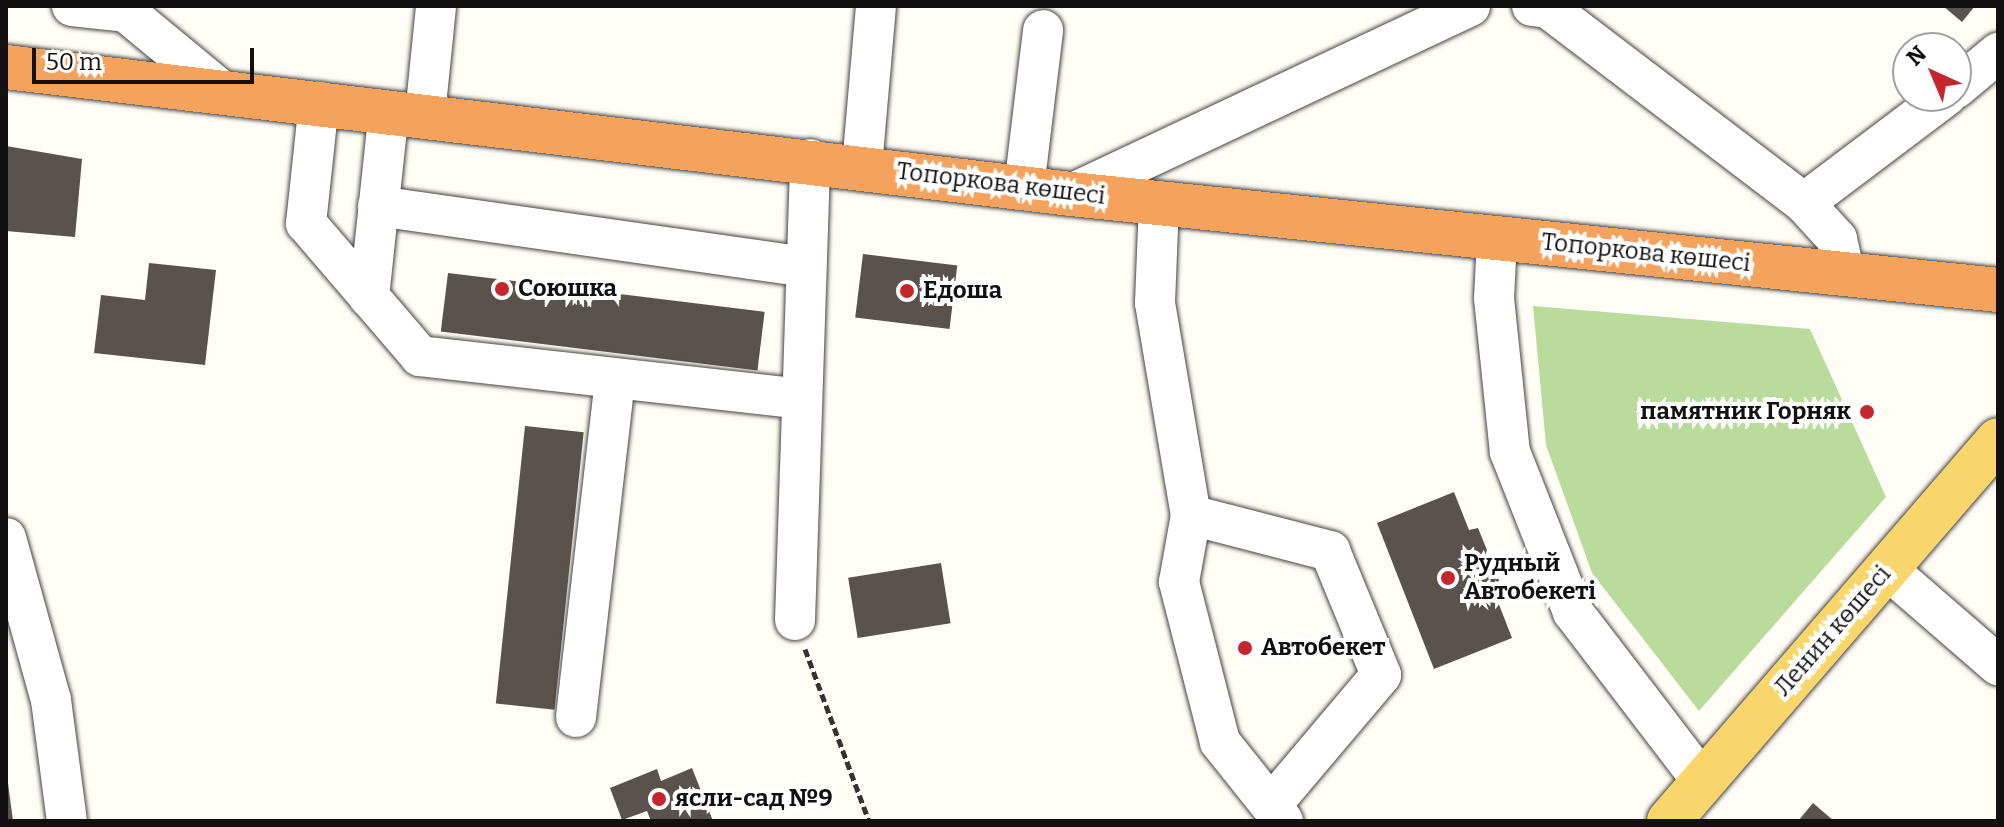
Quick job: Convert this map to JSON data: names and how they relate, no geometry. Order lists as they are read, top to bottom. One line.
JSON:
{"streets":{"highway":["Топоркова көшесі"],"main road":["Ленин көшесі"]},"places":["Союшка","Едоша","памятник Горняк","Рудный Автобекеті","Автобекет","ясли-сад №9"],"scale_bar":"50 m","north":"top left"}
